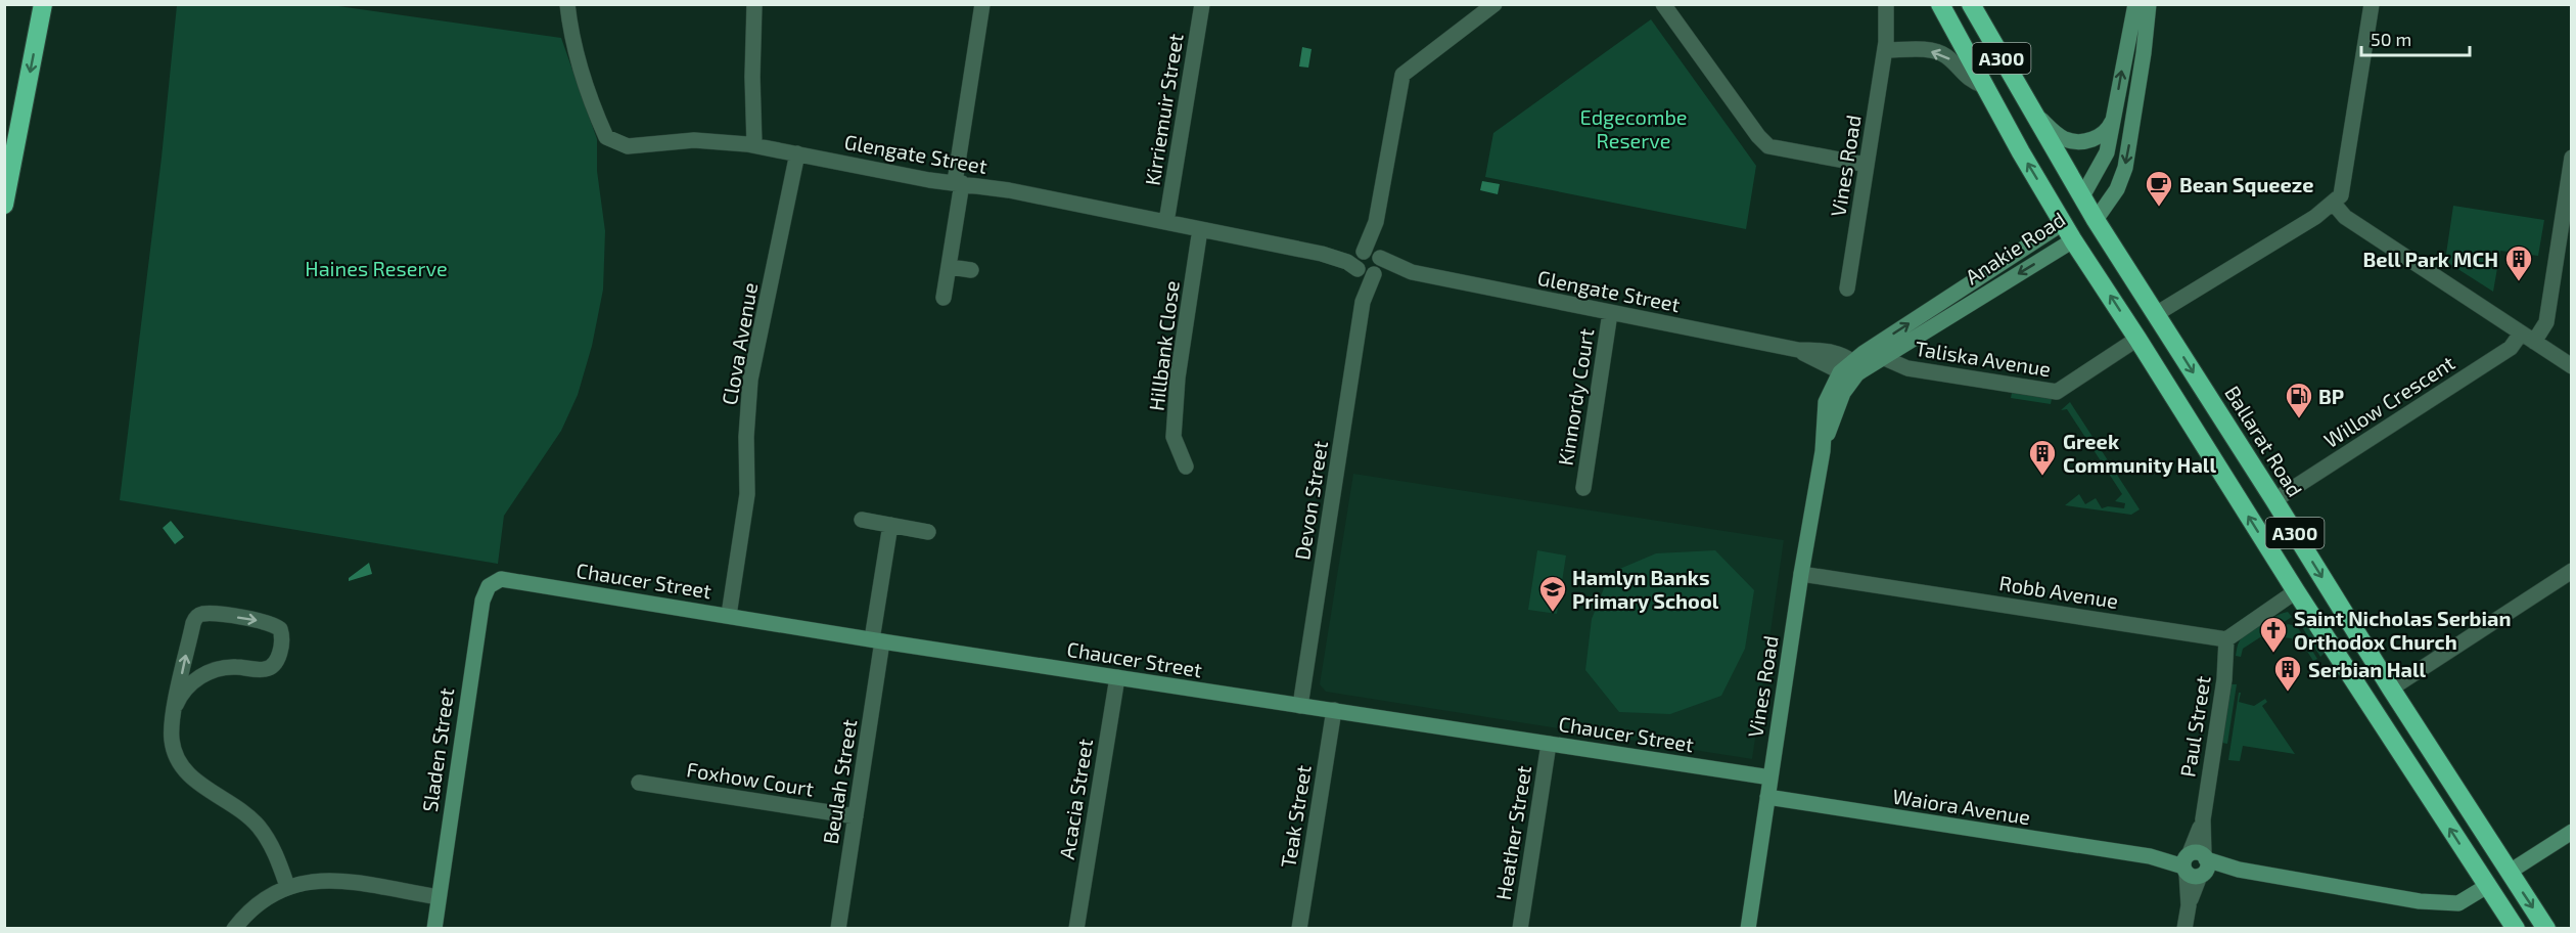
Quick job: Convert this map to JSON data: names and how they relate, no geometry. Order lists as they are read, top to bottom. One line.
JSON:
{"streets":{"highway":["A300","Anakie Road","Ballarat Road"],"street":["Kirriemuir Street","Glengate Street","Vines Road","Clova Avenue","Hillbank Close","Taliska Avenue","Kinnordy Court","Willow Crescent","Devon Street","Chaucer Street","Robb Avenue","Paul Street","Sladen Street","Foxhow Court","Beulah Street","Acacia Street","Waiora Avenue","Teak Street","Heather Street"]},"crossings":[["A300","Anakie Road"],["A300","Taliska Avenue"],["A300","Waiora Avenue"],["Kirriemuir Street","Glengate Street"],["Glengate Street","Vines Road"],["Glengate Street","Anakie Road"],["Glengate Street","Clova Avenue"],["Glengate Street","Hillbank Close"],["Glengate Street","Kinnordy Court"],["Glengate Street","Devon Street"],["Vines Road","Anakie Road"],["Vines Road","Chaucer Street"],["Vines Road","Robb Avenue"],["Vines Road","Waiora Avenue"],["Anakie Road","Taliska Avenue"],["Anakie Road","Ballarat Road"],["Clova Avenue","Chaucer Street"],["Willow Crescent","Ballarat Road"],["Devon Street","Chaucer Street"],["Chaucer Street","Sladen Street"],["Chaucer Street","Beulah Street"],["Chaucer Street","Acacia Street"],["Chaucer Street","Teak Street"],["Chaucer Street","Heather Street"],["Robb Avenue","Paul Street"],["Paul Street","Waiora Avenue"],["Foxhow Court","Beulah Street"]],"parks":["Edgecombe Reserve","Haines Reserve"],"places":{"cafe":["Bean Squeeze"],"building":["Bell Park MCH","Greek Community Hall","Serbian Hall"],"fuel station":["BP"],"school or university":["Hamlyn Banks Primary School"],"church":["Saint Nicholas Serbian Orthodox Church"]},"scale_bar":"50 m"}
